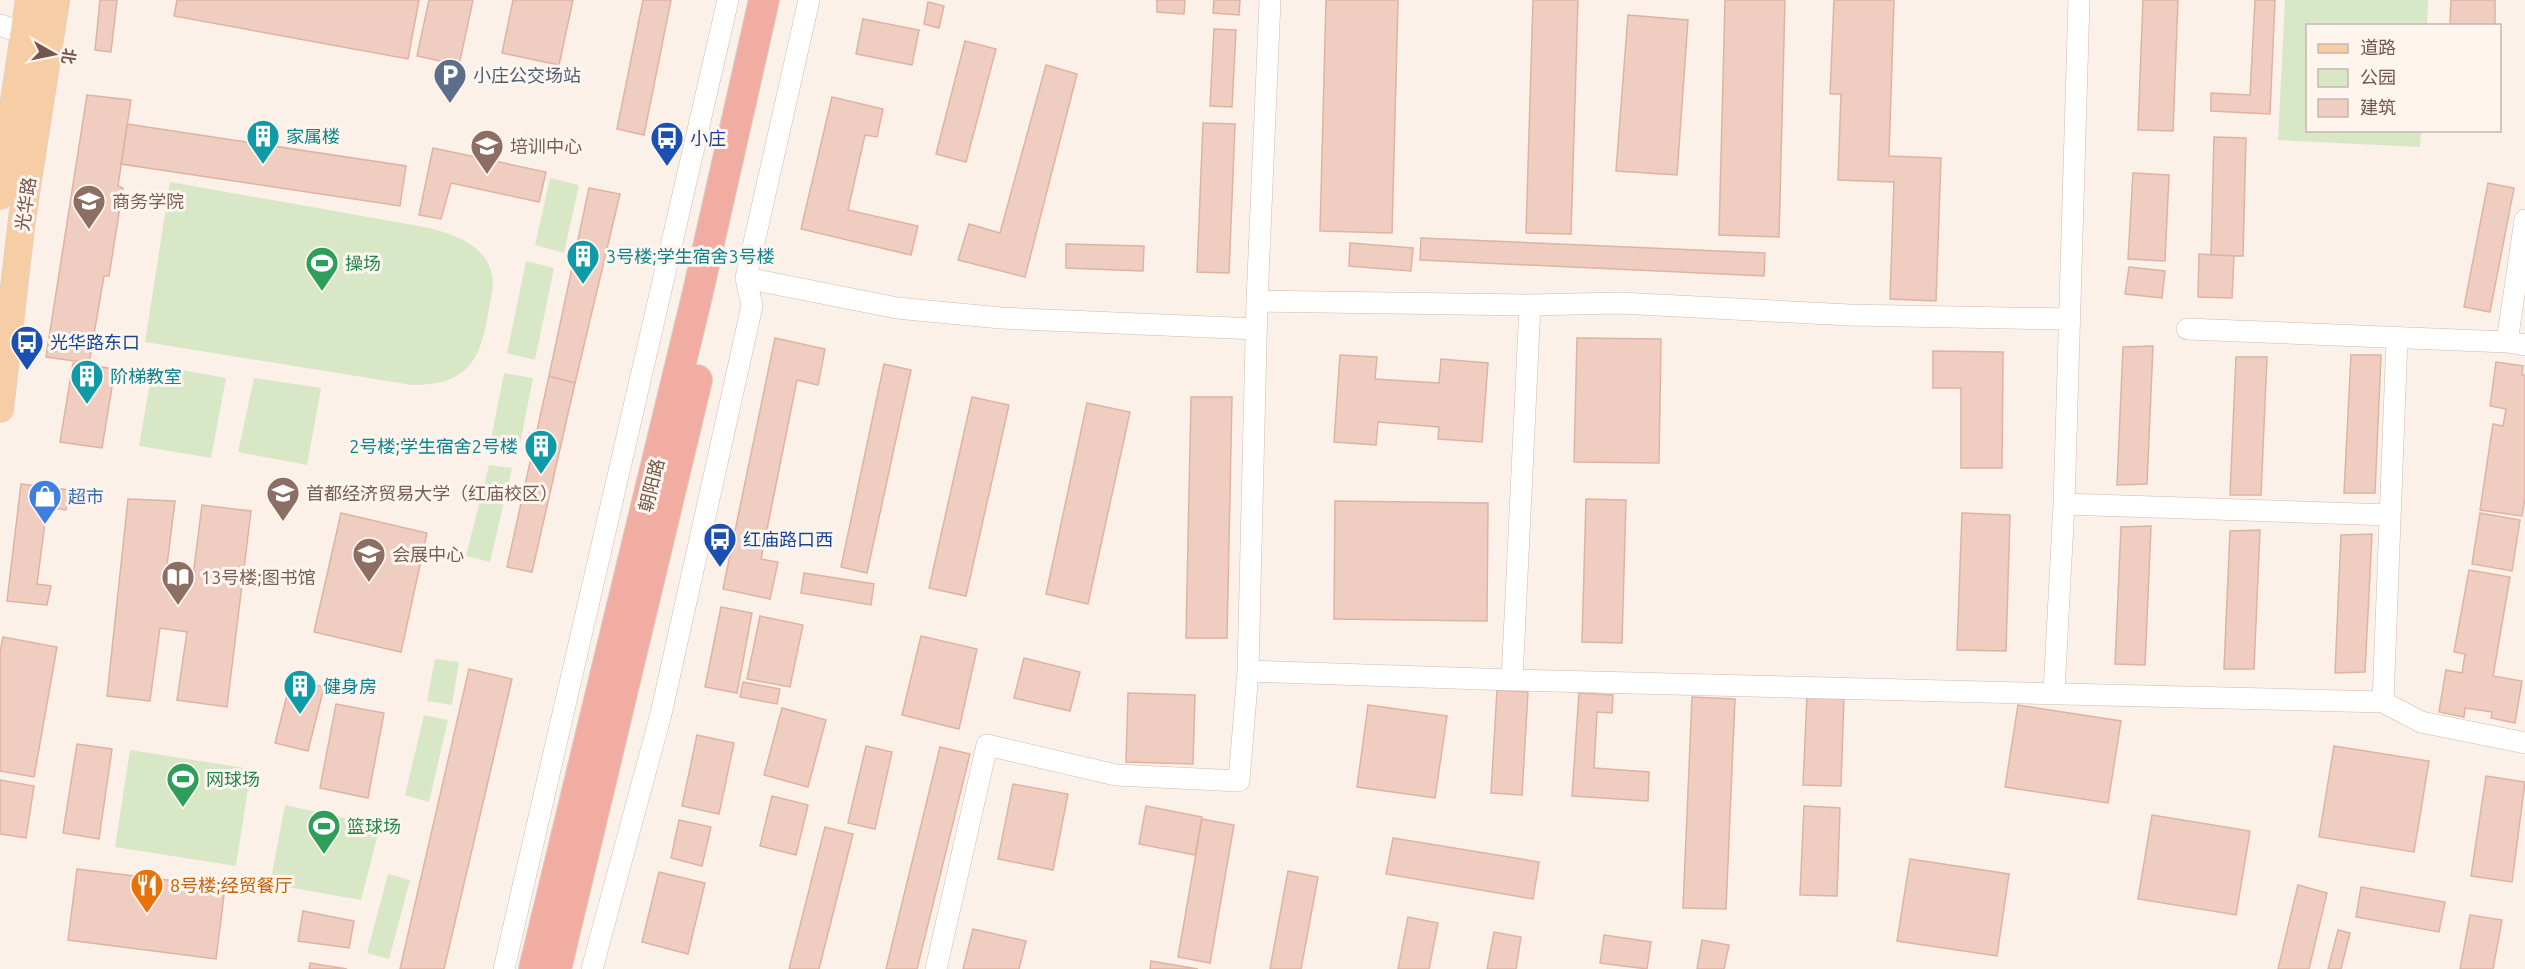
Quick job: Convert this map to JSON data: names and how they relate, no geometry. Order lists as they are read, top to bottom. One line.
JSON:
{"streets":{"highway":["朝阳路"],"main road":["光华路"]},"places":{"parking":["小庄公交场站"],"building":["家属楼","3号楼;学生宿舍3号楼","阶梯教室","2号楼;学生宿舍2号楼","健身房"],"bus stop":["小庄","光华路东口","红庙路口西"],"school or university":["培训中心","商务学院","首都经济贸易大学（红庙校区）","会展中心"],"sports":["操场","网球场","篮球场"],"shop":["超市"],"library":["13号楼;图书馆"],"restaurant":["8号楼;经贸餐厅"]},"legend":["道路","公园","建筑"],"north":"right"}
